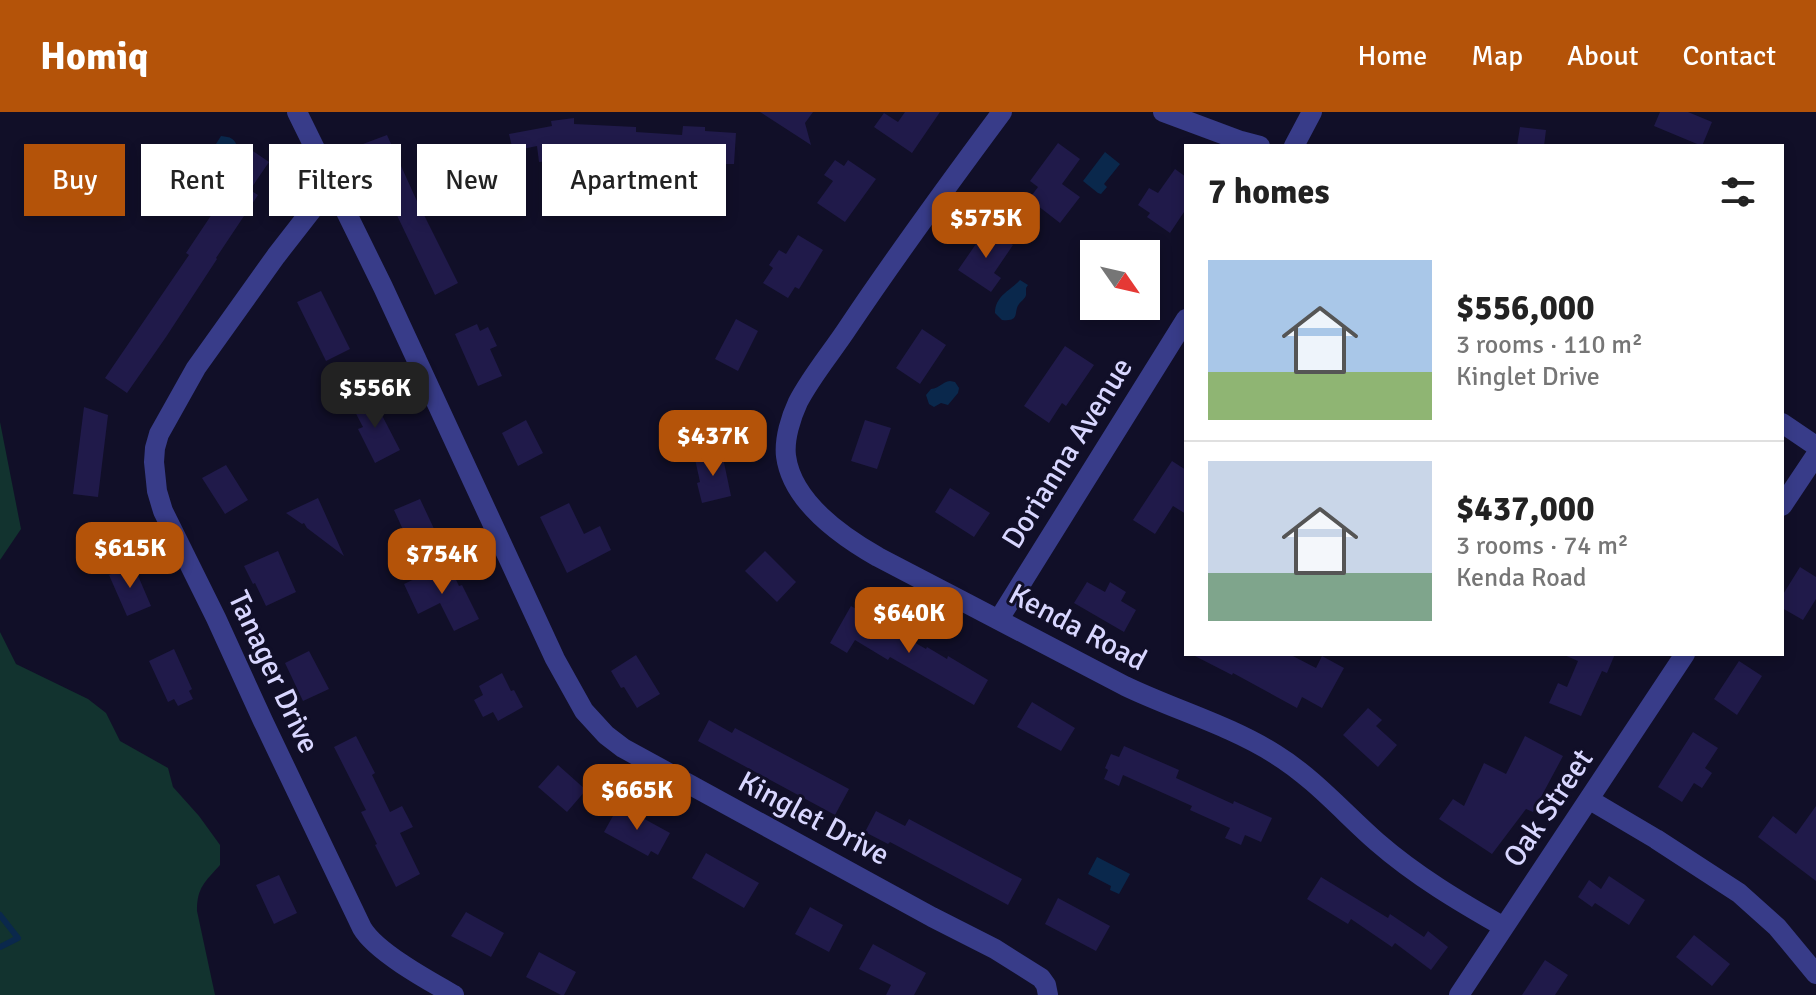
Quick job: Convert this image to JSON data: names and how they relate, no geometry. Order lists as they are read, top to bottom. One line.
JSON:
{"streets":{"street":["Dorianna Avenue","Kenda Road","Tanager Drive","Oak Street","Kinglet Drive"]},"crossings":[["Dorianna Avenue","Kenda Road"],["Kenda Road","Oak Street"]],"north":"bottom right","page":{"header":"Homiq","nav":["Home","Map","About","Contact"],"chip":["Buy","Rent","Filters","New","Apartment"],"heading":"7 homes","price":["$575K","$556K","$437K","$615K","$754K","$640K","$665K"],"list":[{"name":"$556,000","note":"3 rooms · 110 m² · Kinglet Drive"},{"name":"$437,000","note":"3 rooms · 74 m² · Kenda Road"}]}}
